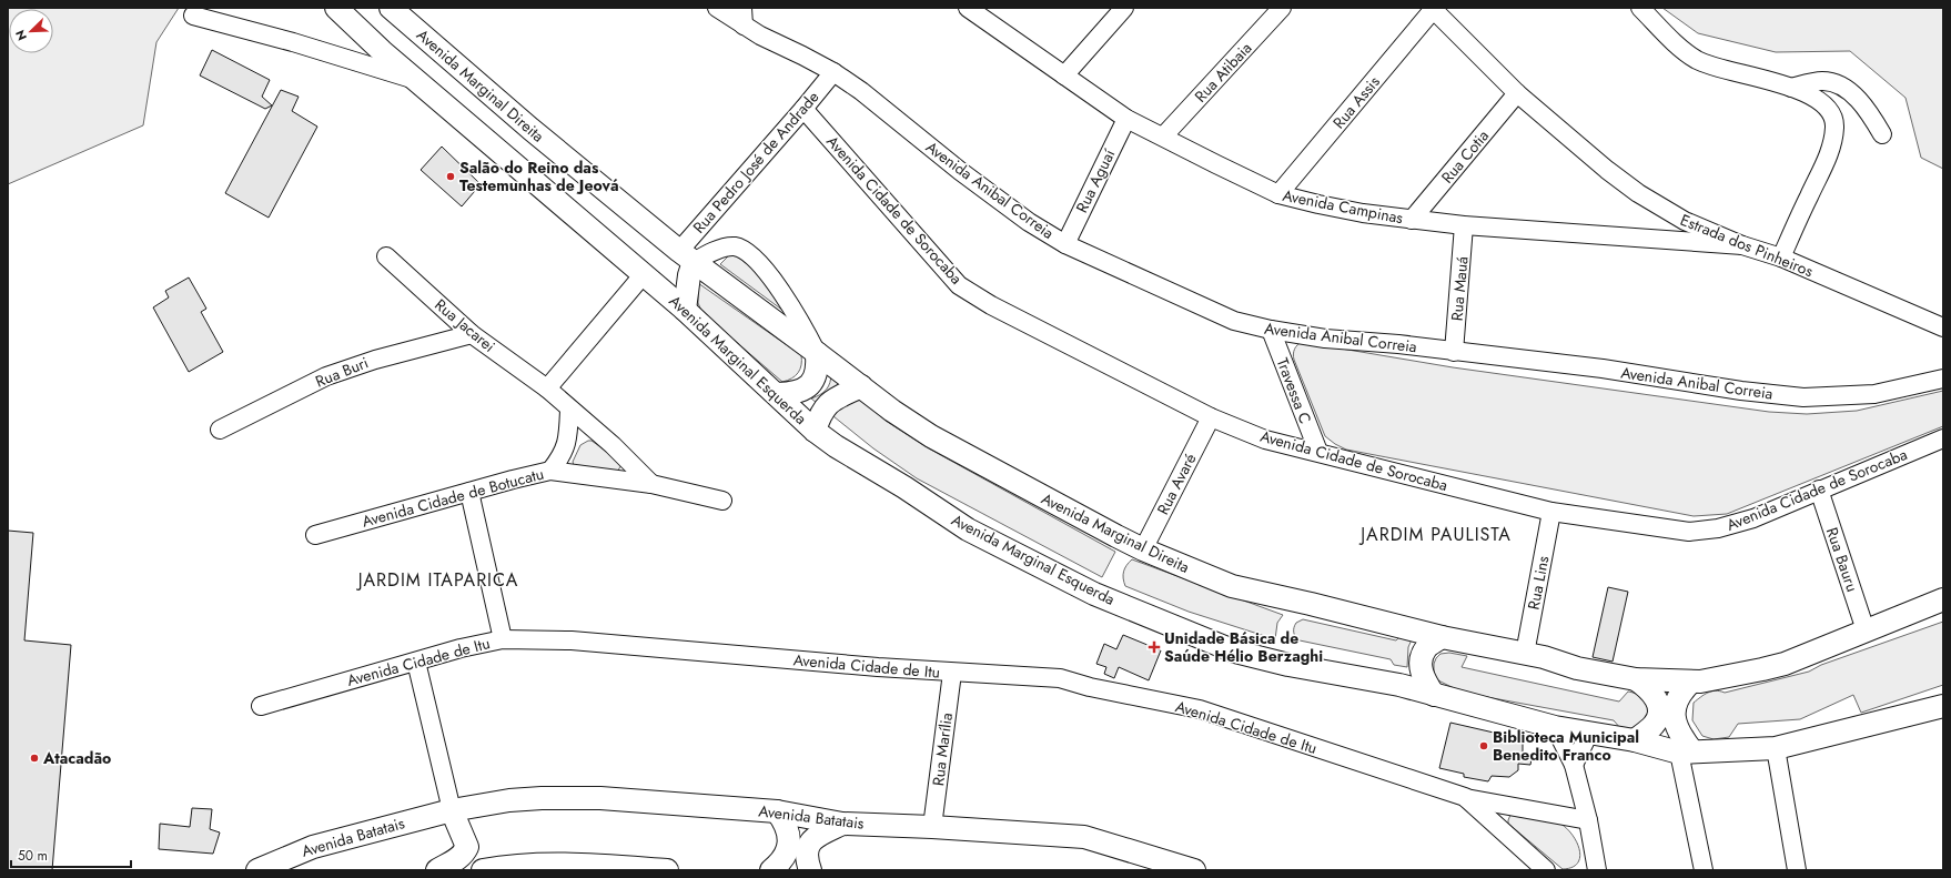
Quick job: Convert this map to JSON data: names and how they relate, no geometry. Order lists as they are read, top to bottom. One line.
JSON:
{"streets":{"main road":["Avenida Marginal Direita","Avenida Marginal Esquerda","Avenida Batatais"],"street":["Rua Atibaia","Rua Assis","Rua Cotia","Rua Pedro José de Andrade","Rua Aguaí","Avenida Anibal Correia","Avenida Campinas","Avenida Cidade de Sorocaba","Estrada dos Pinheiros","Rua Mauá","Rua Jacarei","Rua Buri","Travessa C","Rua Avaré","Avenida Cidade de Botucatu","Rua Bauru","Rua Lins","Avenida Cidade de Itu","Rua Marília"]},"crossings":[["Rua Atibaia","Avenida Campinas"],["Avenida Marginal Direita","Rua Pedro José de Andrade"],["Avenida Marginal Direita","Rua Avaré"],["Avenida Marginal Direita","Rua Bauru"],["Avenida Marginal Direita","Rua Lins"],["Rua Assis","Avenida Campinas"],["Rua Assis","Estrada dos Pinheiros"],["Rua Cotia","Avenida Campinas"],["Rua Cotia","Estrada dos Pinheiros"],["Rua Pedro José de Andrade","Avenida Anibal Correia"],["Rua Pedro José de Andrade","Avenida Cidade de Sorocaba"],["Rua Aguaí","Avenida Anibal Correia"],["Rua Aguaí","Avenida Campinas"],["Avenida Anibal Correia","Rua Mauá"],["Avenida Anibal Correia","Travessa C"],["Avenida Campinas","Estrada dos Pinheiros"],["Avenida Campinas","Rua Mauá"],["Avenida Cidade de Sorocaba","Travessa C"],["Avenida Cidade de Sorocaba","Rua Avaré"],["Avenida Cidade de Sorocaba","Rua Bauru"],["Avenida Cidade de Sorocaba","Rua Lins"],["Rua Jacarei","Rua Buri"],["Rua Jacarei","Avenida Cidade de Botucatu"],["Avenida Cidade de Itu","Rua Marília"],["Rua Marília","Avenida Batatais"]],"districts":["JARDIM PAULISTA","JARDIM ITAPARICA"],"places":{"other":["Salão do Reino das Testemunhas de Jeová","Biblioteca Municipal Benedito Franco","Atacadão"],"health":["Unidade Básica de Saúde Hélio Berzaghi"]},"scale_bar":"50 m","north":"bottom left"}
